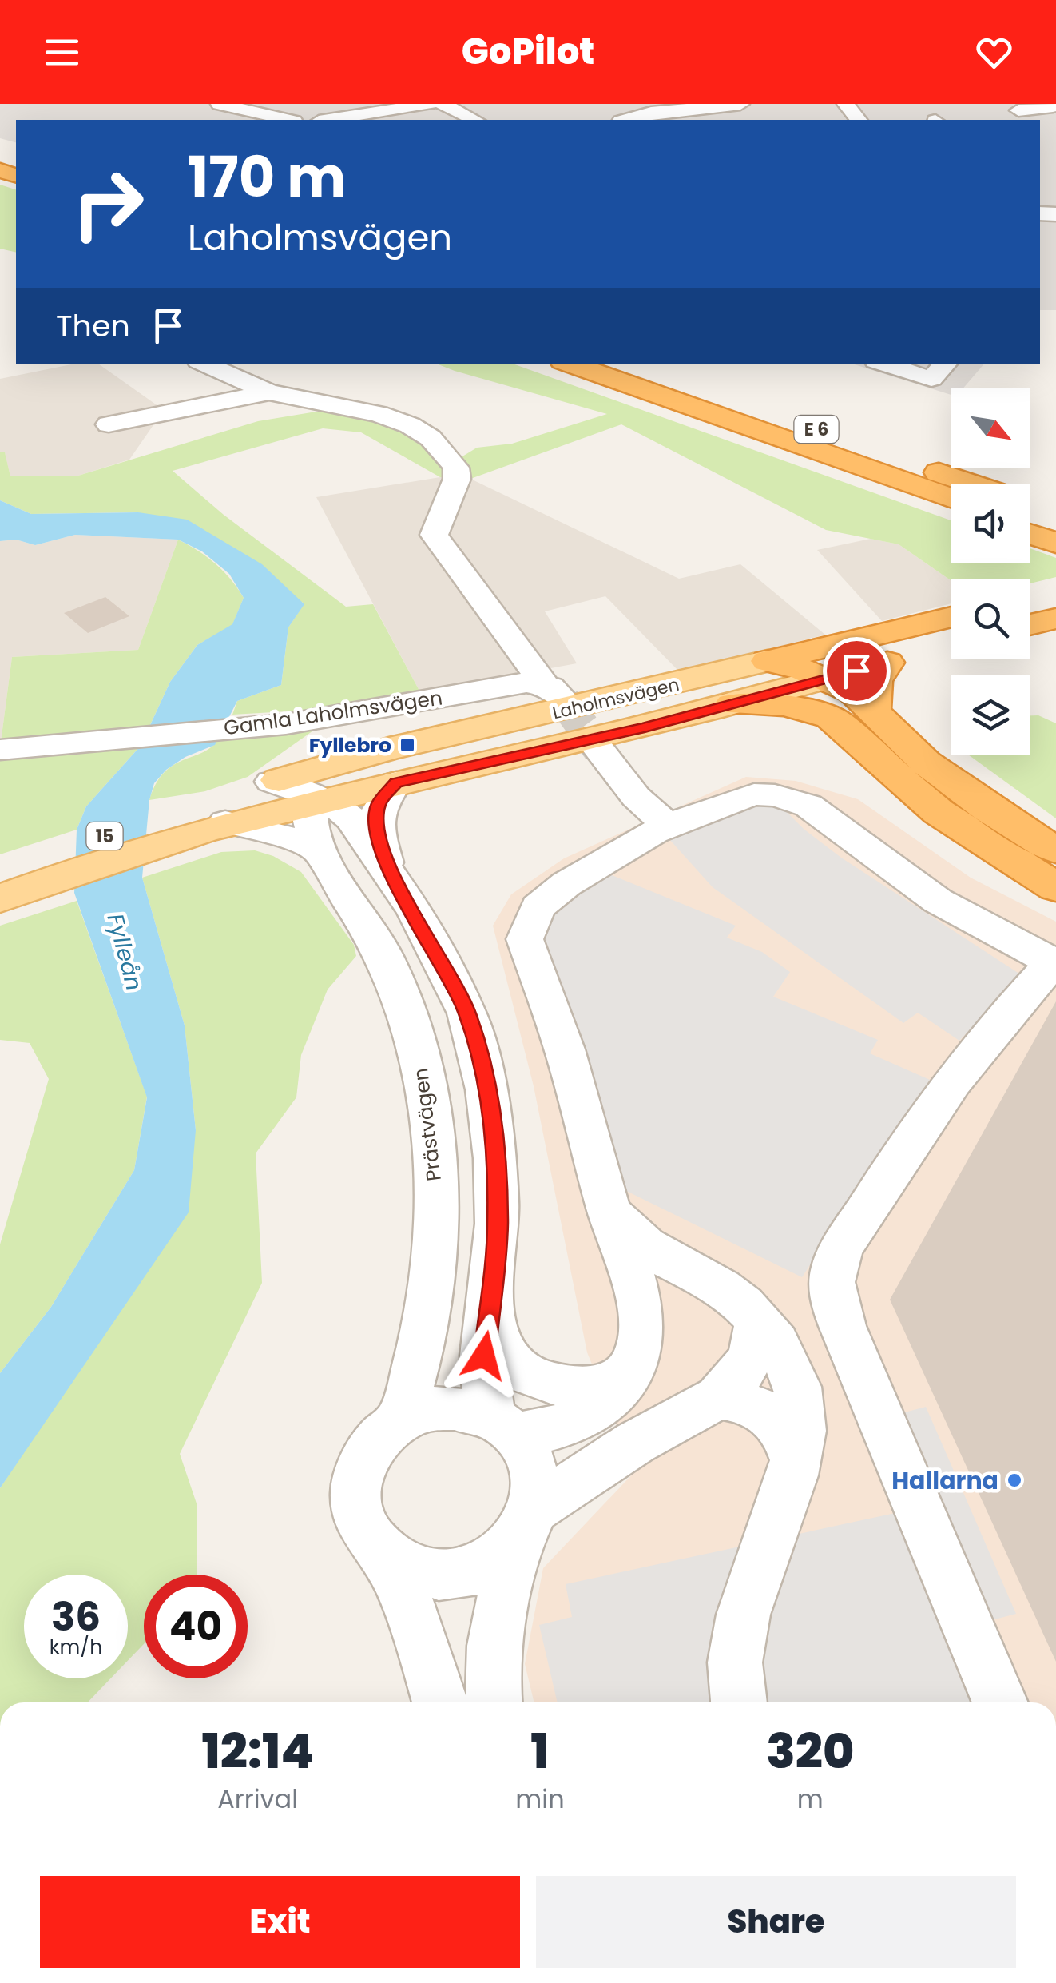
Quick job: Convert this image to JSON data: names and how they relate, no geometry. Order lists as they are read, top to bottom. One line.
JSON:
{"streets":{"highway":["E 6","Laholmsvägen"],"main road":["15"],"street":["Gamla Laholmsvägen","Prästvägen"]},"crossings":[["Laholmsvägen","Prästvägen"]],"water":["Fylleån"],"places":{"transit":["Fyllebro"],"other":["Hallarna"]},"north":"bottom right","page":{"header":"GoPilot","turn":["170 m","Laholmsvägen"],"then":"Then","speed":"36 km/h","limit":"40","eta":["12:14","Arrival","1","min","320","m"],"buttons":["Exit","Share"]}}
